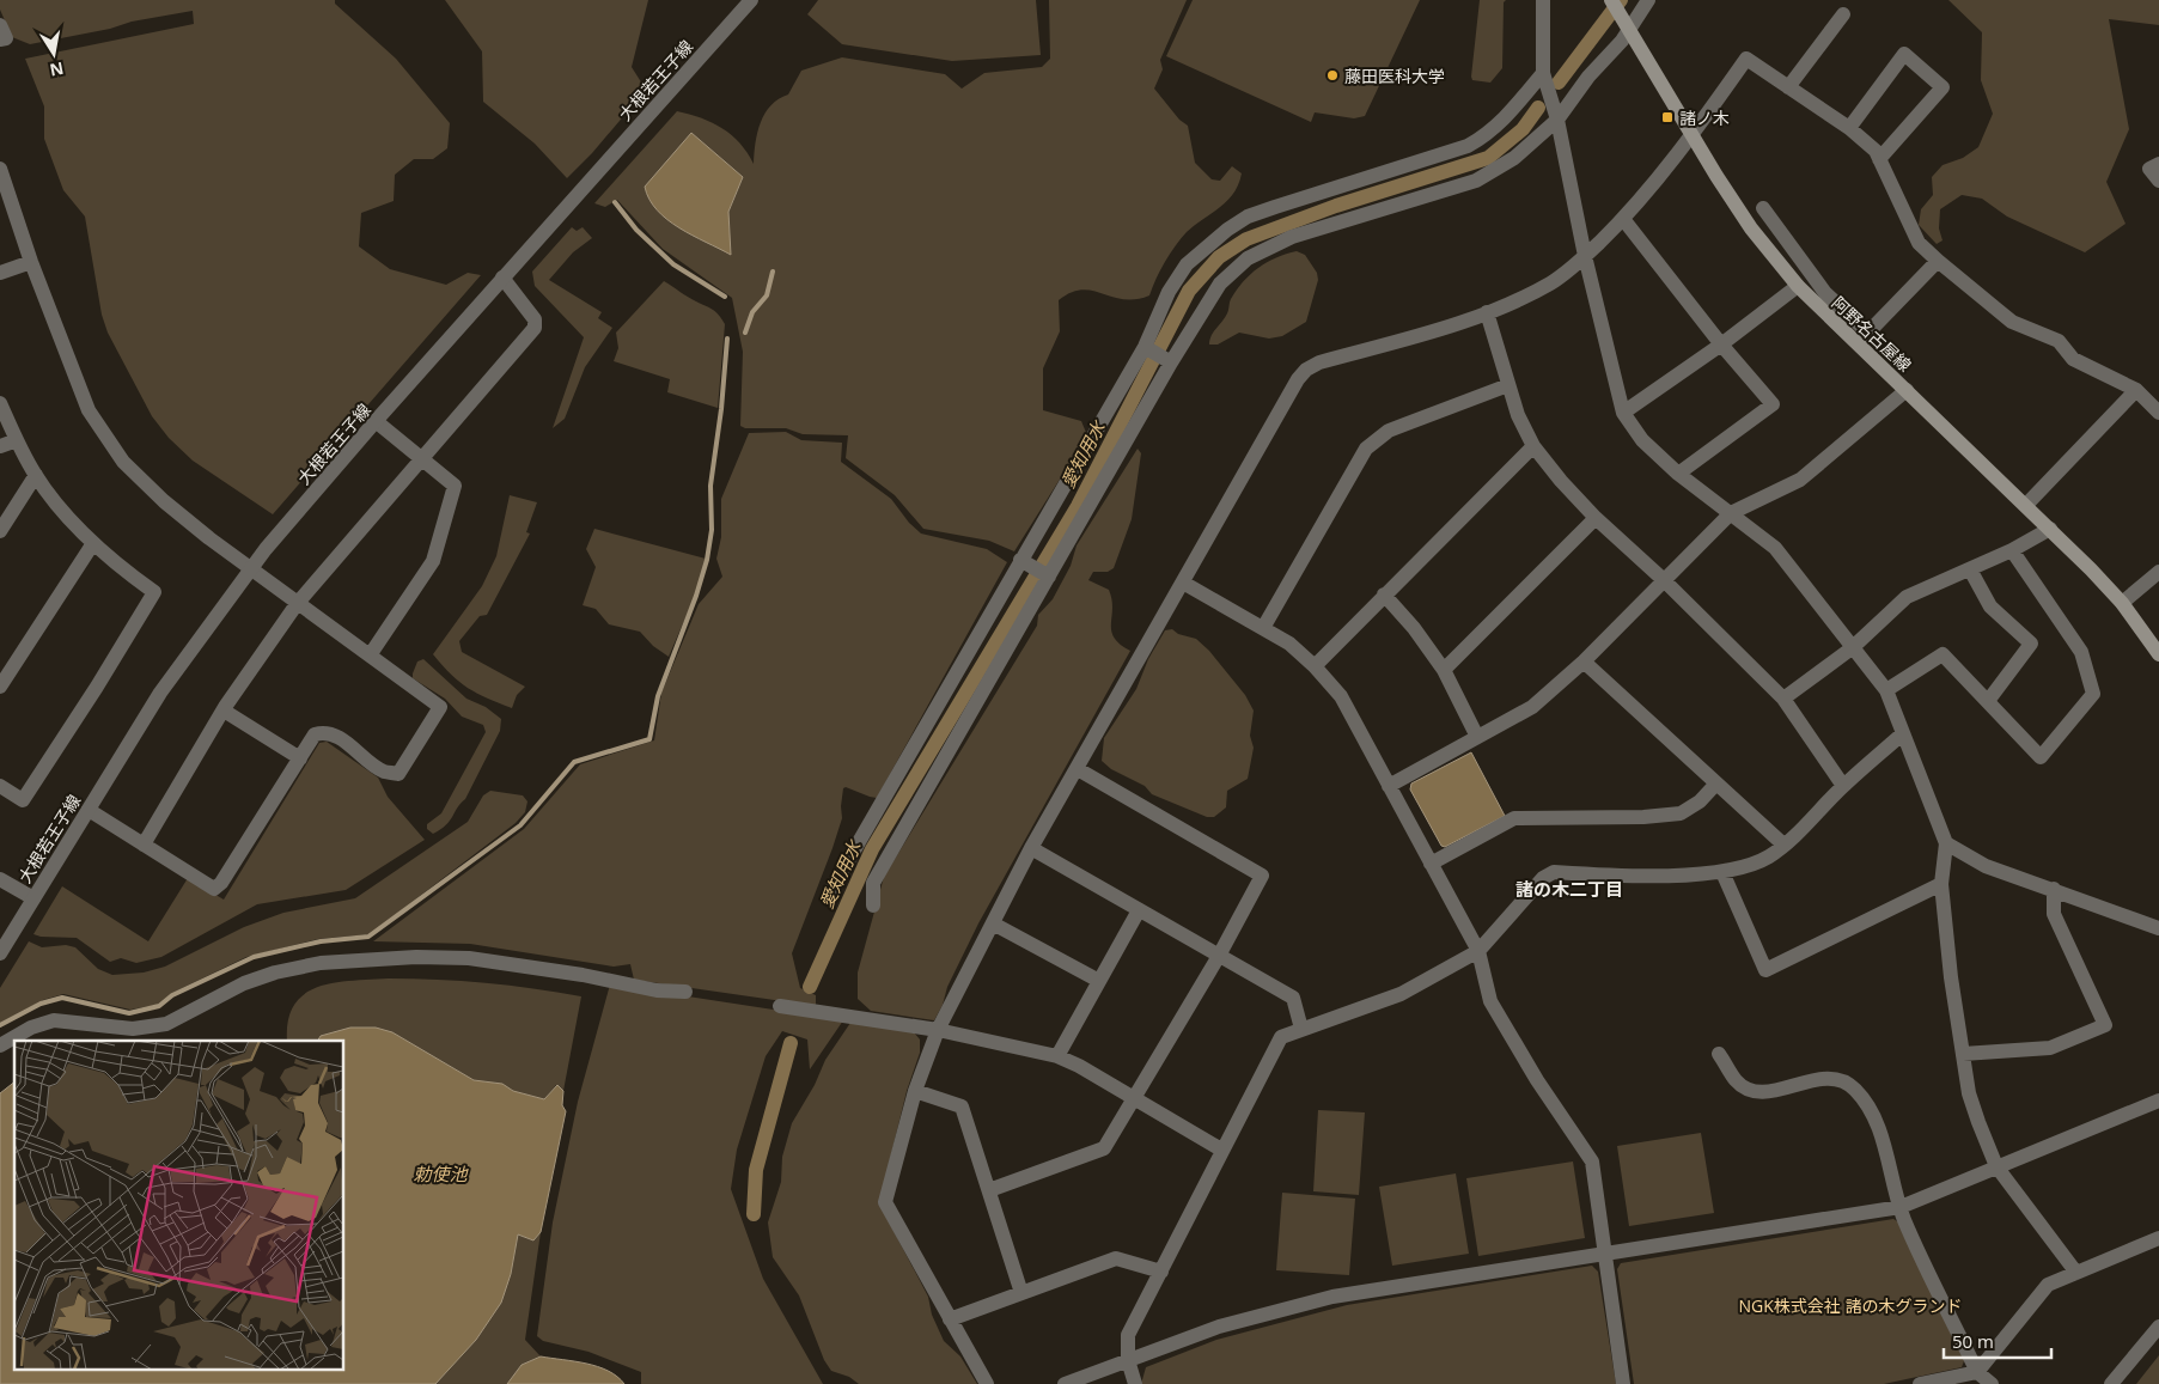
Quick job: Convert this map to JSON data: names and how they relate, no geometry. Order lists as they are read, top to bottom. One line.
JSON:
{"streets":{"main road":["阿野名古屋線"],"street":["大根若王子線"]},"districts":["諸の木二丁目"],"water":["愛知用水","勅使池"],"parks":["NGK株式会社 諸の木グランド"],"places":{"other":["藤田医科大学"],"transit":["諸ノ木"]},"scale_bar":"50 m","north":"bottom"}
